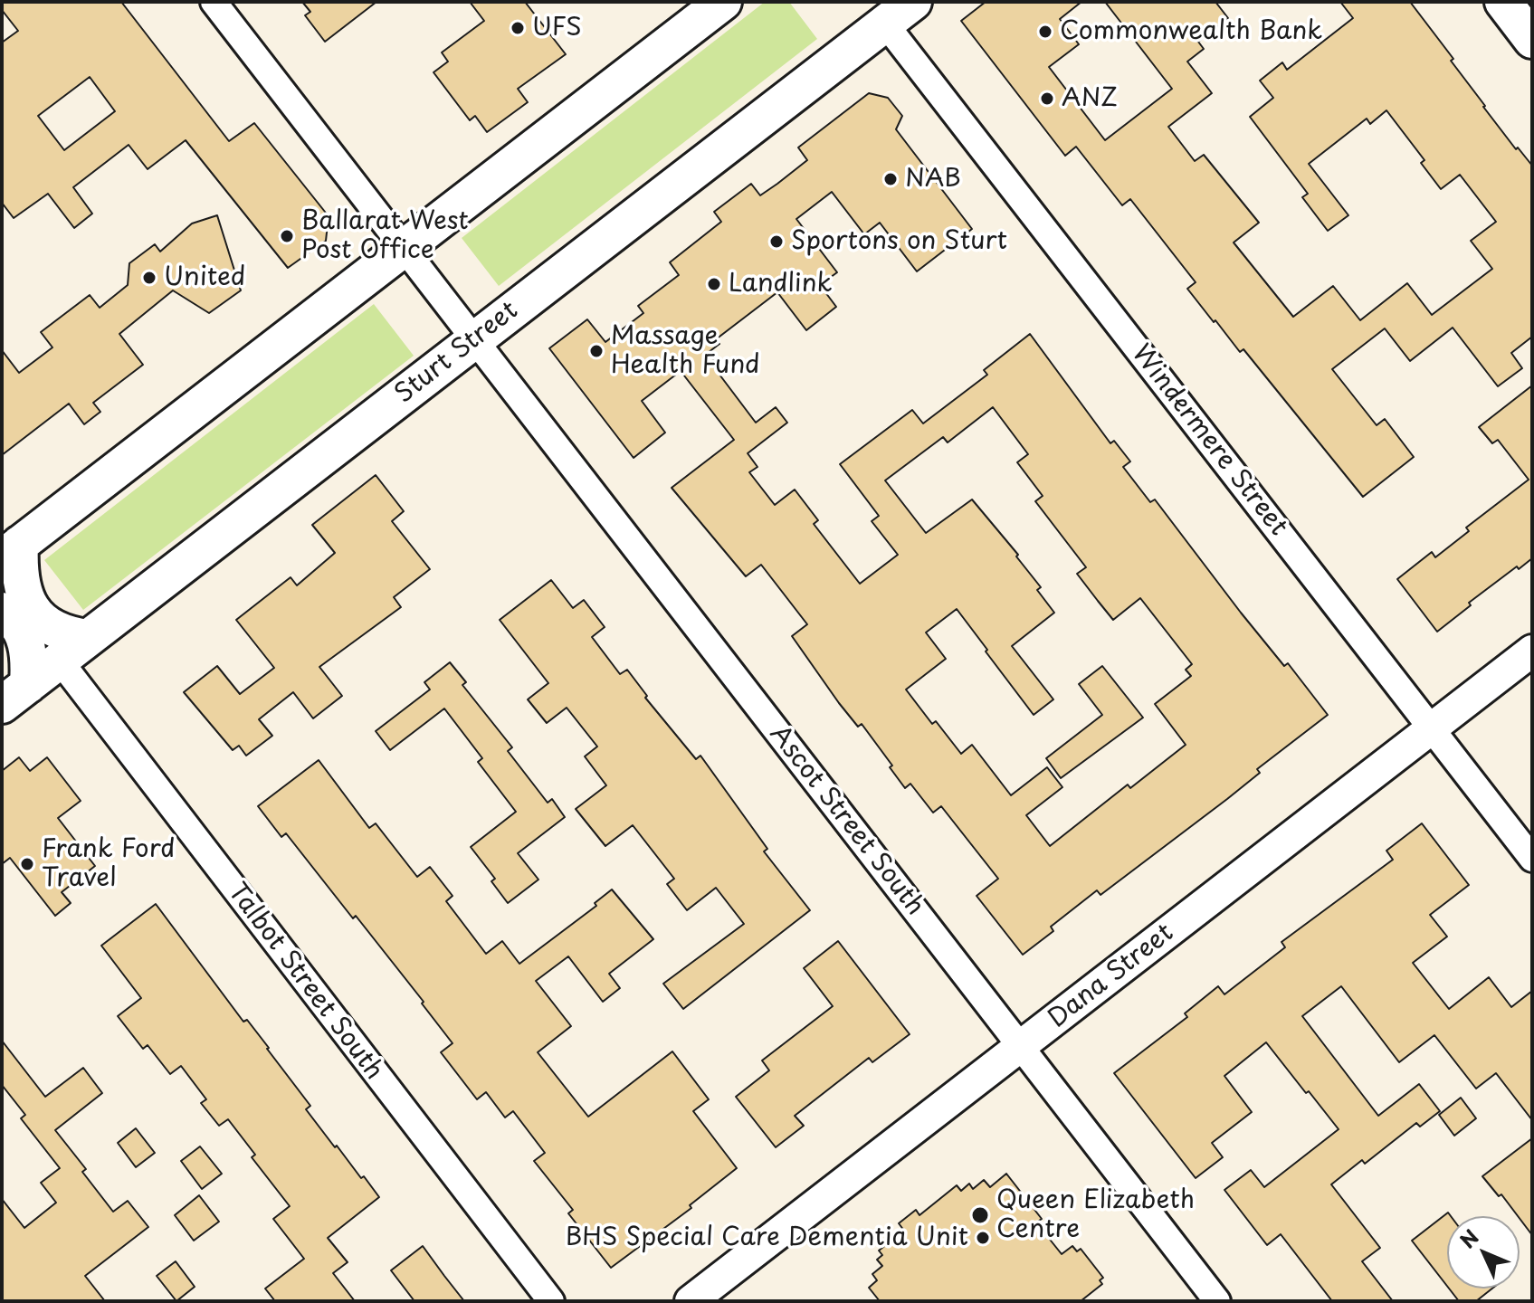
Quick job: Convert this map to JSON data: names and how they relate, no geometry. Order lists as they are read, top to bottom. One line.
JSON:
{"streets":{"main road":["Sturt Street"],"street":["Windermere Street","Ascot Street South","Dana Street","Talbot Street South"]},"crossings":[["Sturt Street","Windermere Street"],["Sturt Street","Ascot Street South"],["Sturt Street","Talbot Street South"],["Windermere Street","Dana Street"],["Ascot Street South","Dana Street"]],"places":["UFS","Commonwealth Bank","ANZ","NAB","Ballarat West Post Office","Sportons on Sturt","United","Landlink","Massage Health Fund","Frank Ford Travel","Queen Elizabeth Centre","BHS Special Care Dementia Unit"],"north":"top left"}
